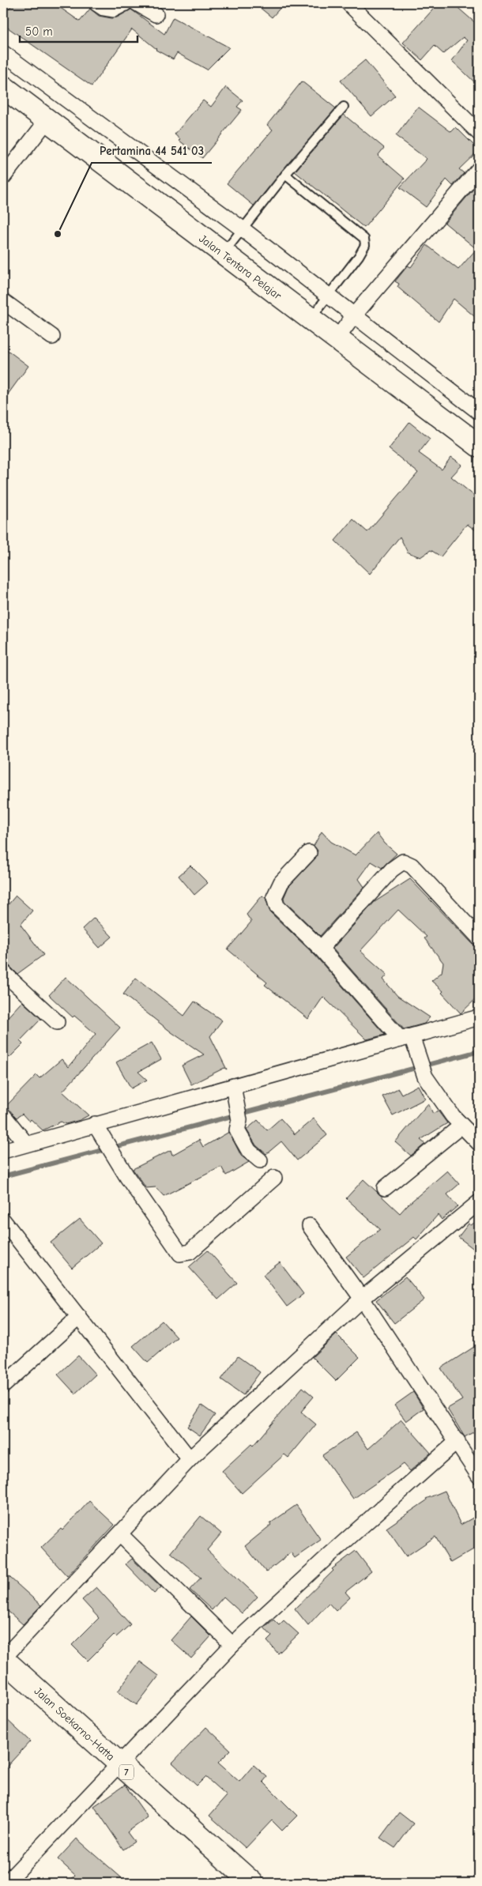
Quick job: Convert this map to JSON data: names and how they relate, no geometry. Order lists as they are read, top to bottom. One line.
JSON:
{"streets":{"main road":["Jalan Tentara Pelajar","Jalan Soekarno-Hatta","7"]},"places":["Pertamina 44 541 03"],"scale_bar":"50 m"}
